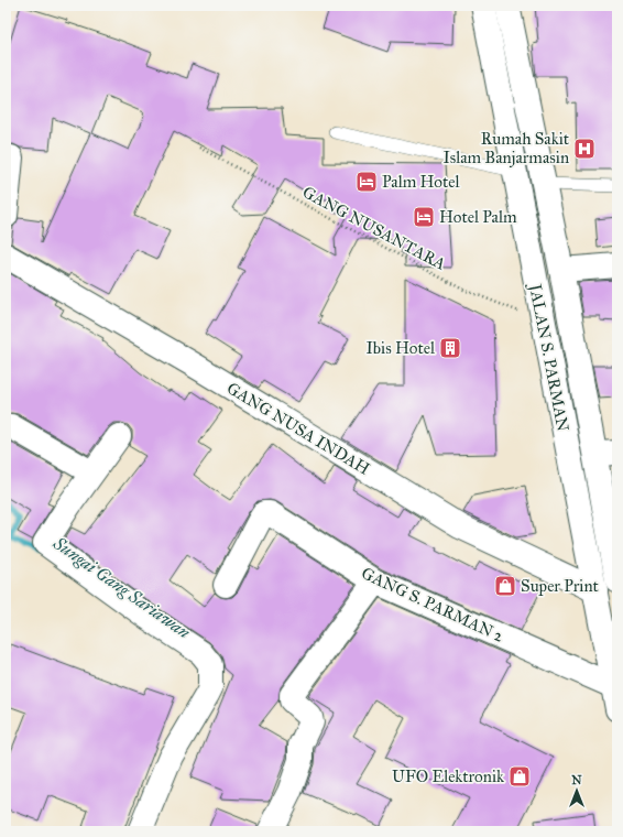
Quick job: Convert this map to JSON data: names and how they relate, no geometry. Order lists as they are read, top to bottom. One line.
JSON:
{"streets":{"main road":["JALAN S. PARMAN","GANG NUSA INDAH","GANG S. PARMAN 2"],"path":["GANG NUSANTARA"]},"crossings":[["GANG NUSANTARA","JALAN S. PARMAN"],["JALAN S. PARMAN","GANG NUSA INDAH"],["JALAN S. PARMAN","GANG S. PARMAN 2"]],"water":["Sungai Gang Sariawan"],"places":{"hospital":["Rumah Sakit Islam Banjarmasin"],"hotel":["Palm Hotel","Hotel Palm"],"building":["Ibis Hotel"],"shop":["Super Print","UFO Elektronik"]},"north":"top"}
